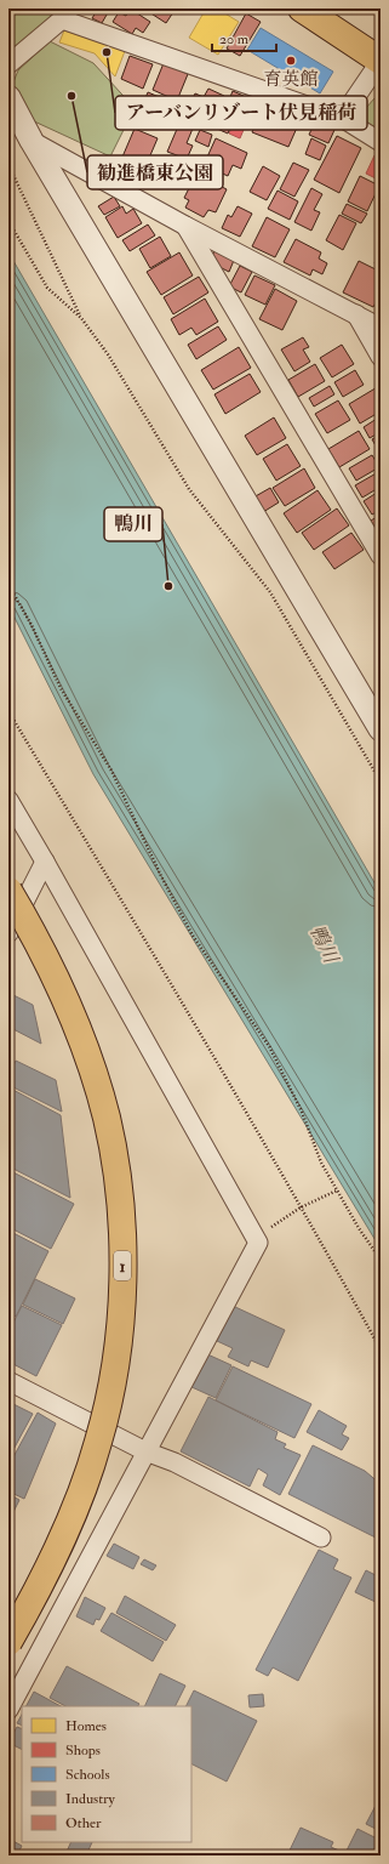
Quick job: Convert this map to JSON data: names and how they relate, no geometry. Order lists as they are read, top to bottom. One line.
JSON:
{"streets":{"highway":["1"]},"water":["鴨川"],"places":["アーバンリゾート伏見稲荷","育英館","勧進橋東公園","鴨川"],"legend":["Homes","Shops","Schools","Industry","Other"],"scale_bar":"20 m"}
